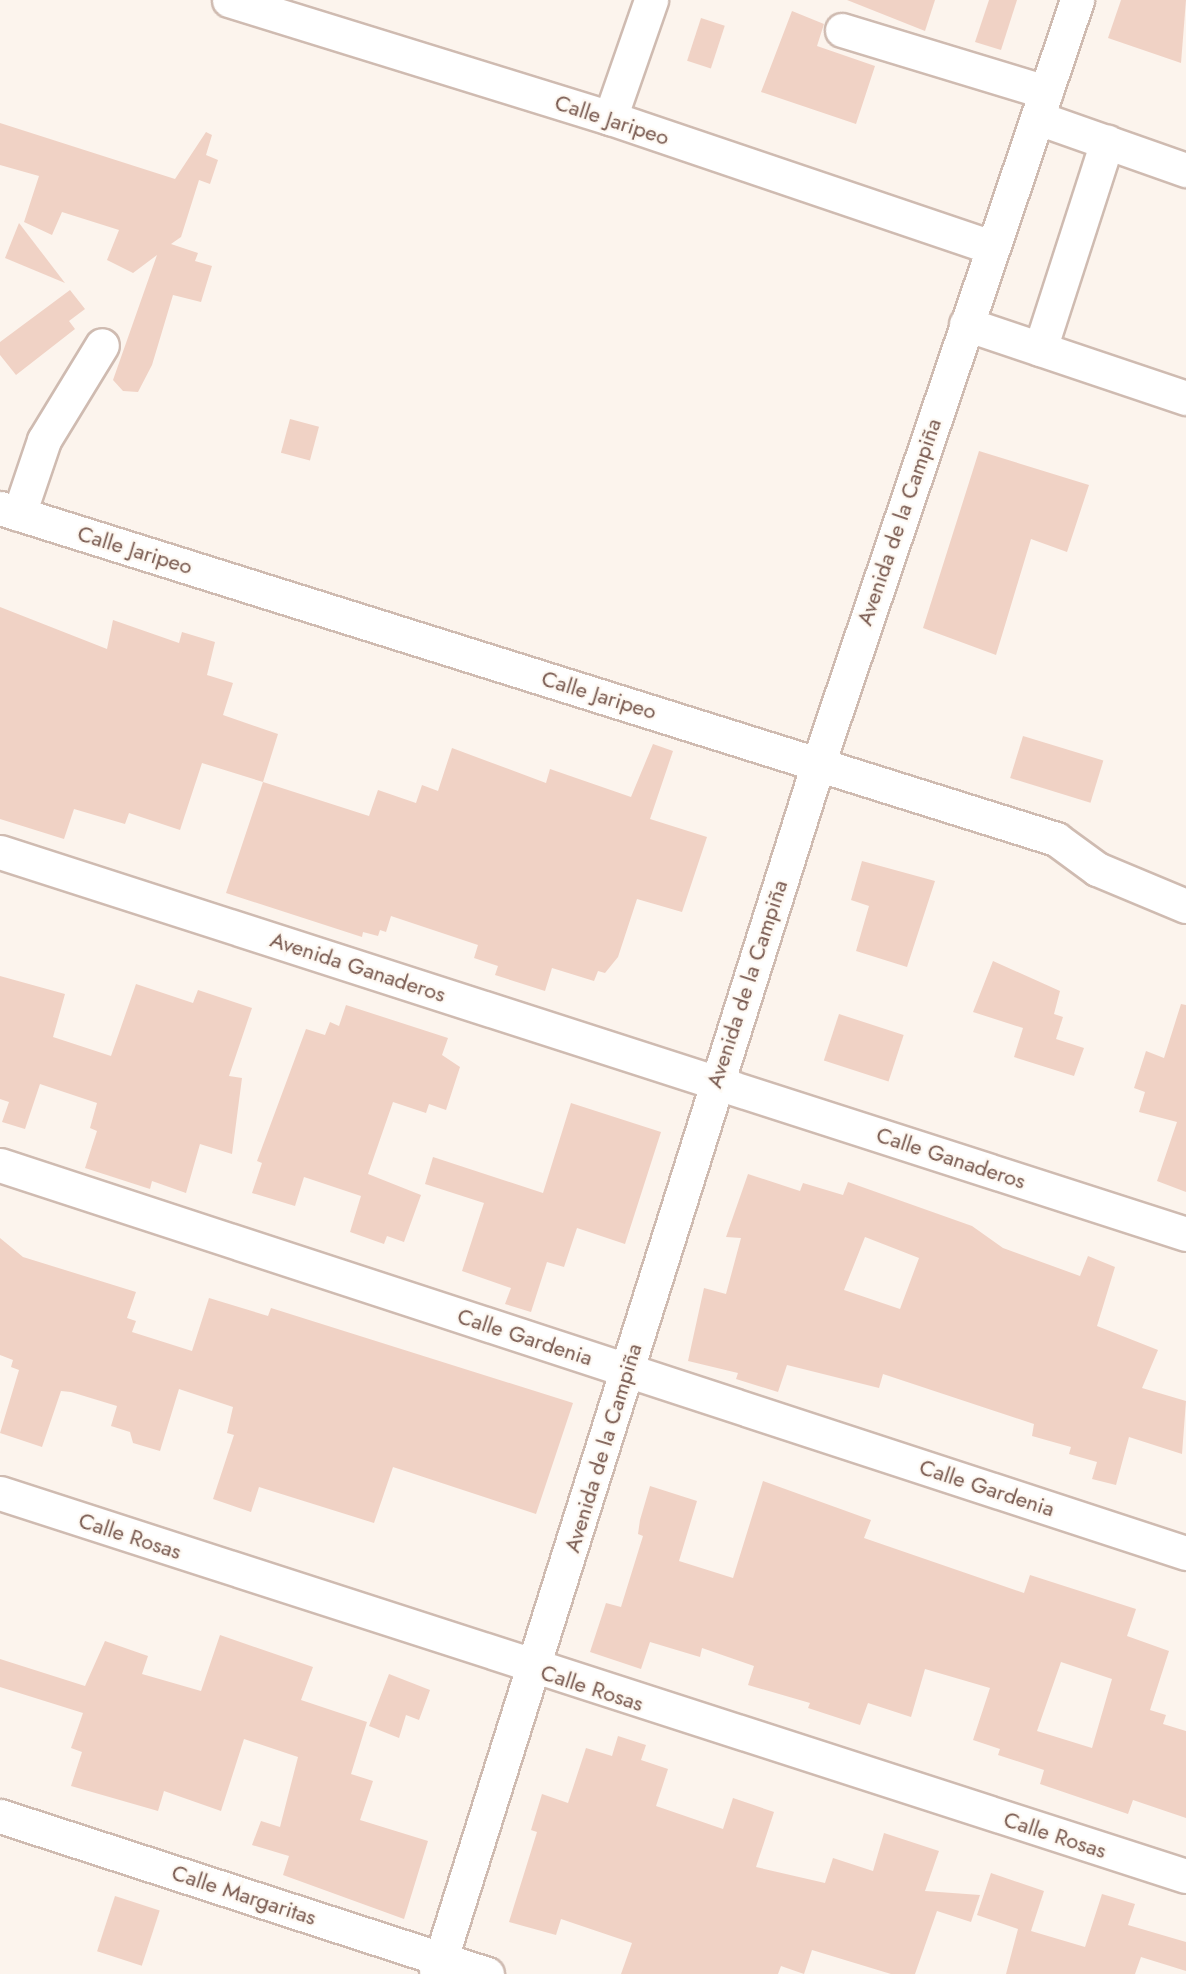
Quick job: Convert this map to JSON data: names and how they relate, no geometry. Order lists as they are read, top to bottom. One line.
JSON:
{"streets":{"street":["Calle Jaripeo","Avenida de la Campiña","Avenida Ganaderos","Calle Ganaderos","Calle Gardenia","Calle Rosas","Calle Margaritas"]},"crossings":[["Calle Jaripeo","Avenida de la Campiña"],["Avenida de la Campiña","Avenida Ganaderos"],["Avenida de la Campiña","Calle Ganaderos"],["Avenida de la Campiña","Calle Gardenia"],["Avenida de la Campiña","Calle Rosas"],["Avenida de la Campiña","Calle Margaritas"],["Avenida Ganaderos","Calle Ganaderos"]]}
